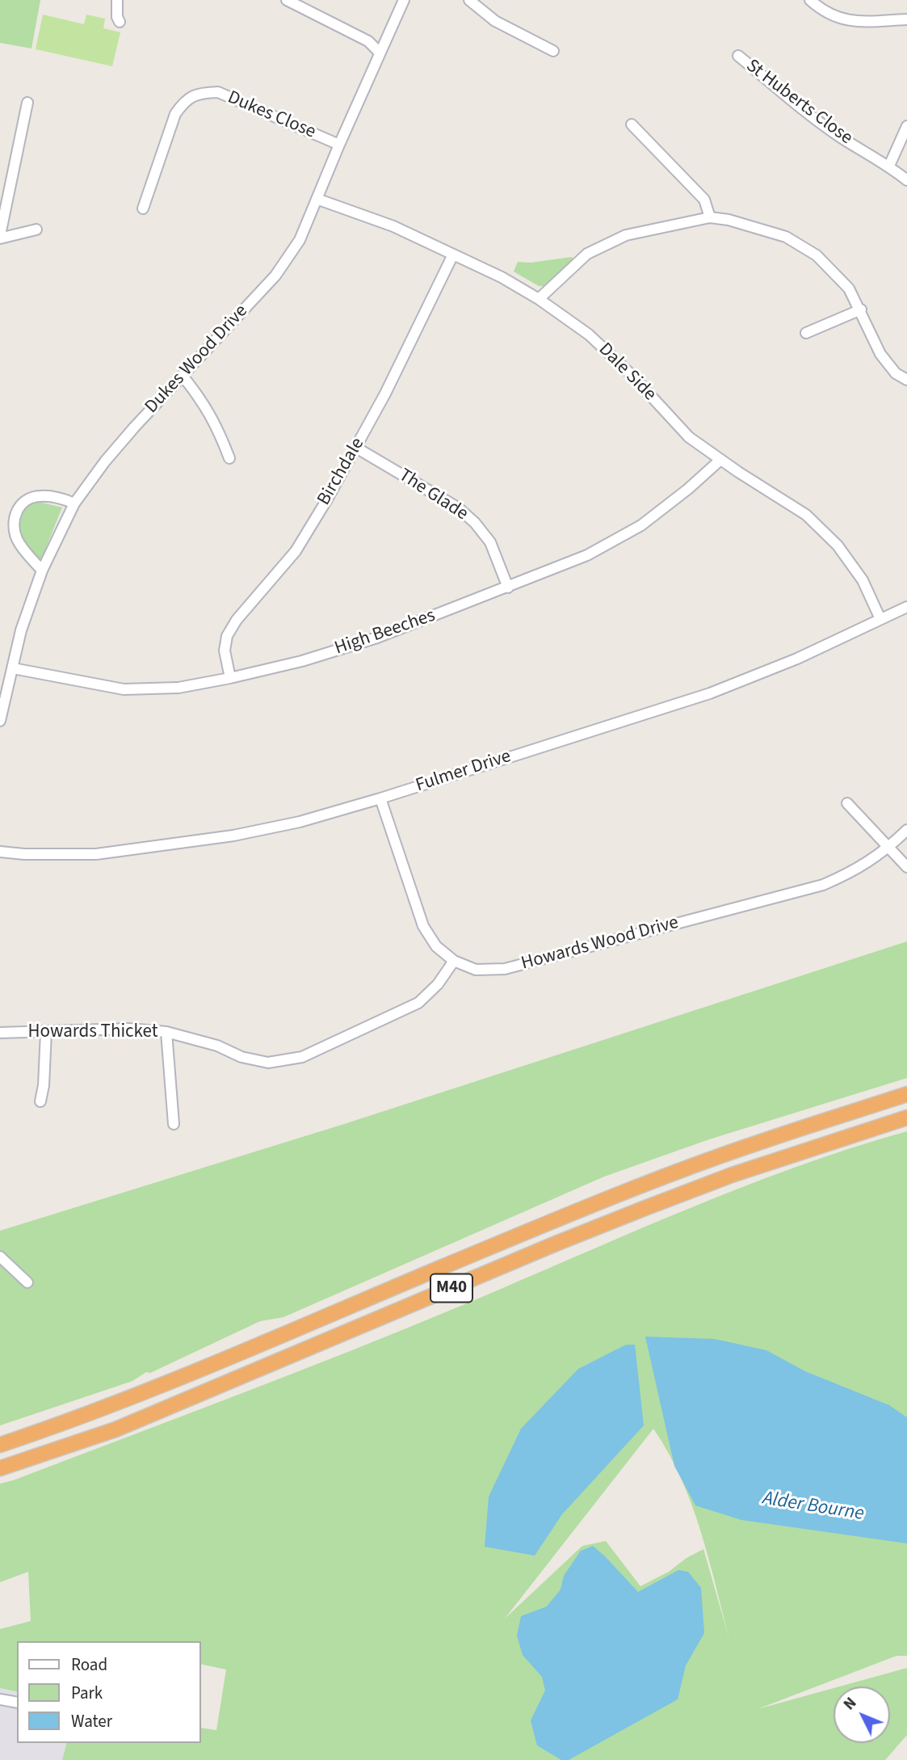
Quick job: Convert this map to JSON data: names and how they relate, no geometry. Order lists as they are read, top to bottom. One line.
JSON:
{"streets":{"highway":["M40"],"street":["St Huberts Close","Dukes Close","Dukes Wood Drive","Dale Side","Birchdale","The Glade","High Beeches","Fulmer Drive","Howards Wood Drive","Howards Thicket"]},"crossings":[["Dukes Close","Dukes Wood Drive"],["Dukes Wood Drive","Dale Side"],["Dukes Wood Drive","High Beeches"],["Dale Side","Birchdale"],["Dale Side","High Beeches"],["Dale Side","Fulmer Drive"],["Birchdale","The Glade"],["Birchdale","High Beeches"],["The Glade","High Beeches"],["Fulmer Drive","Howards Wood Drive"],["Howards Wood Drive","Howards Thicket"]],"water":["Alder Bourne"],"legend":["Road","Park","Water"],"north":"top left"}
